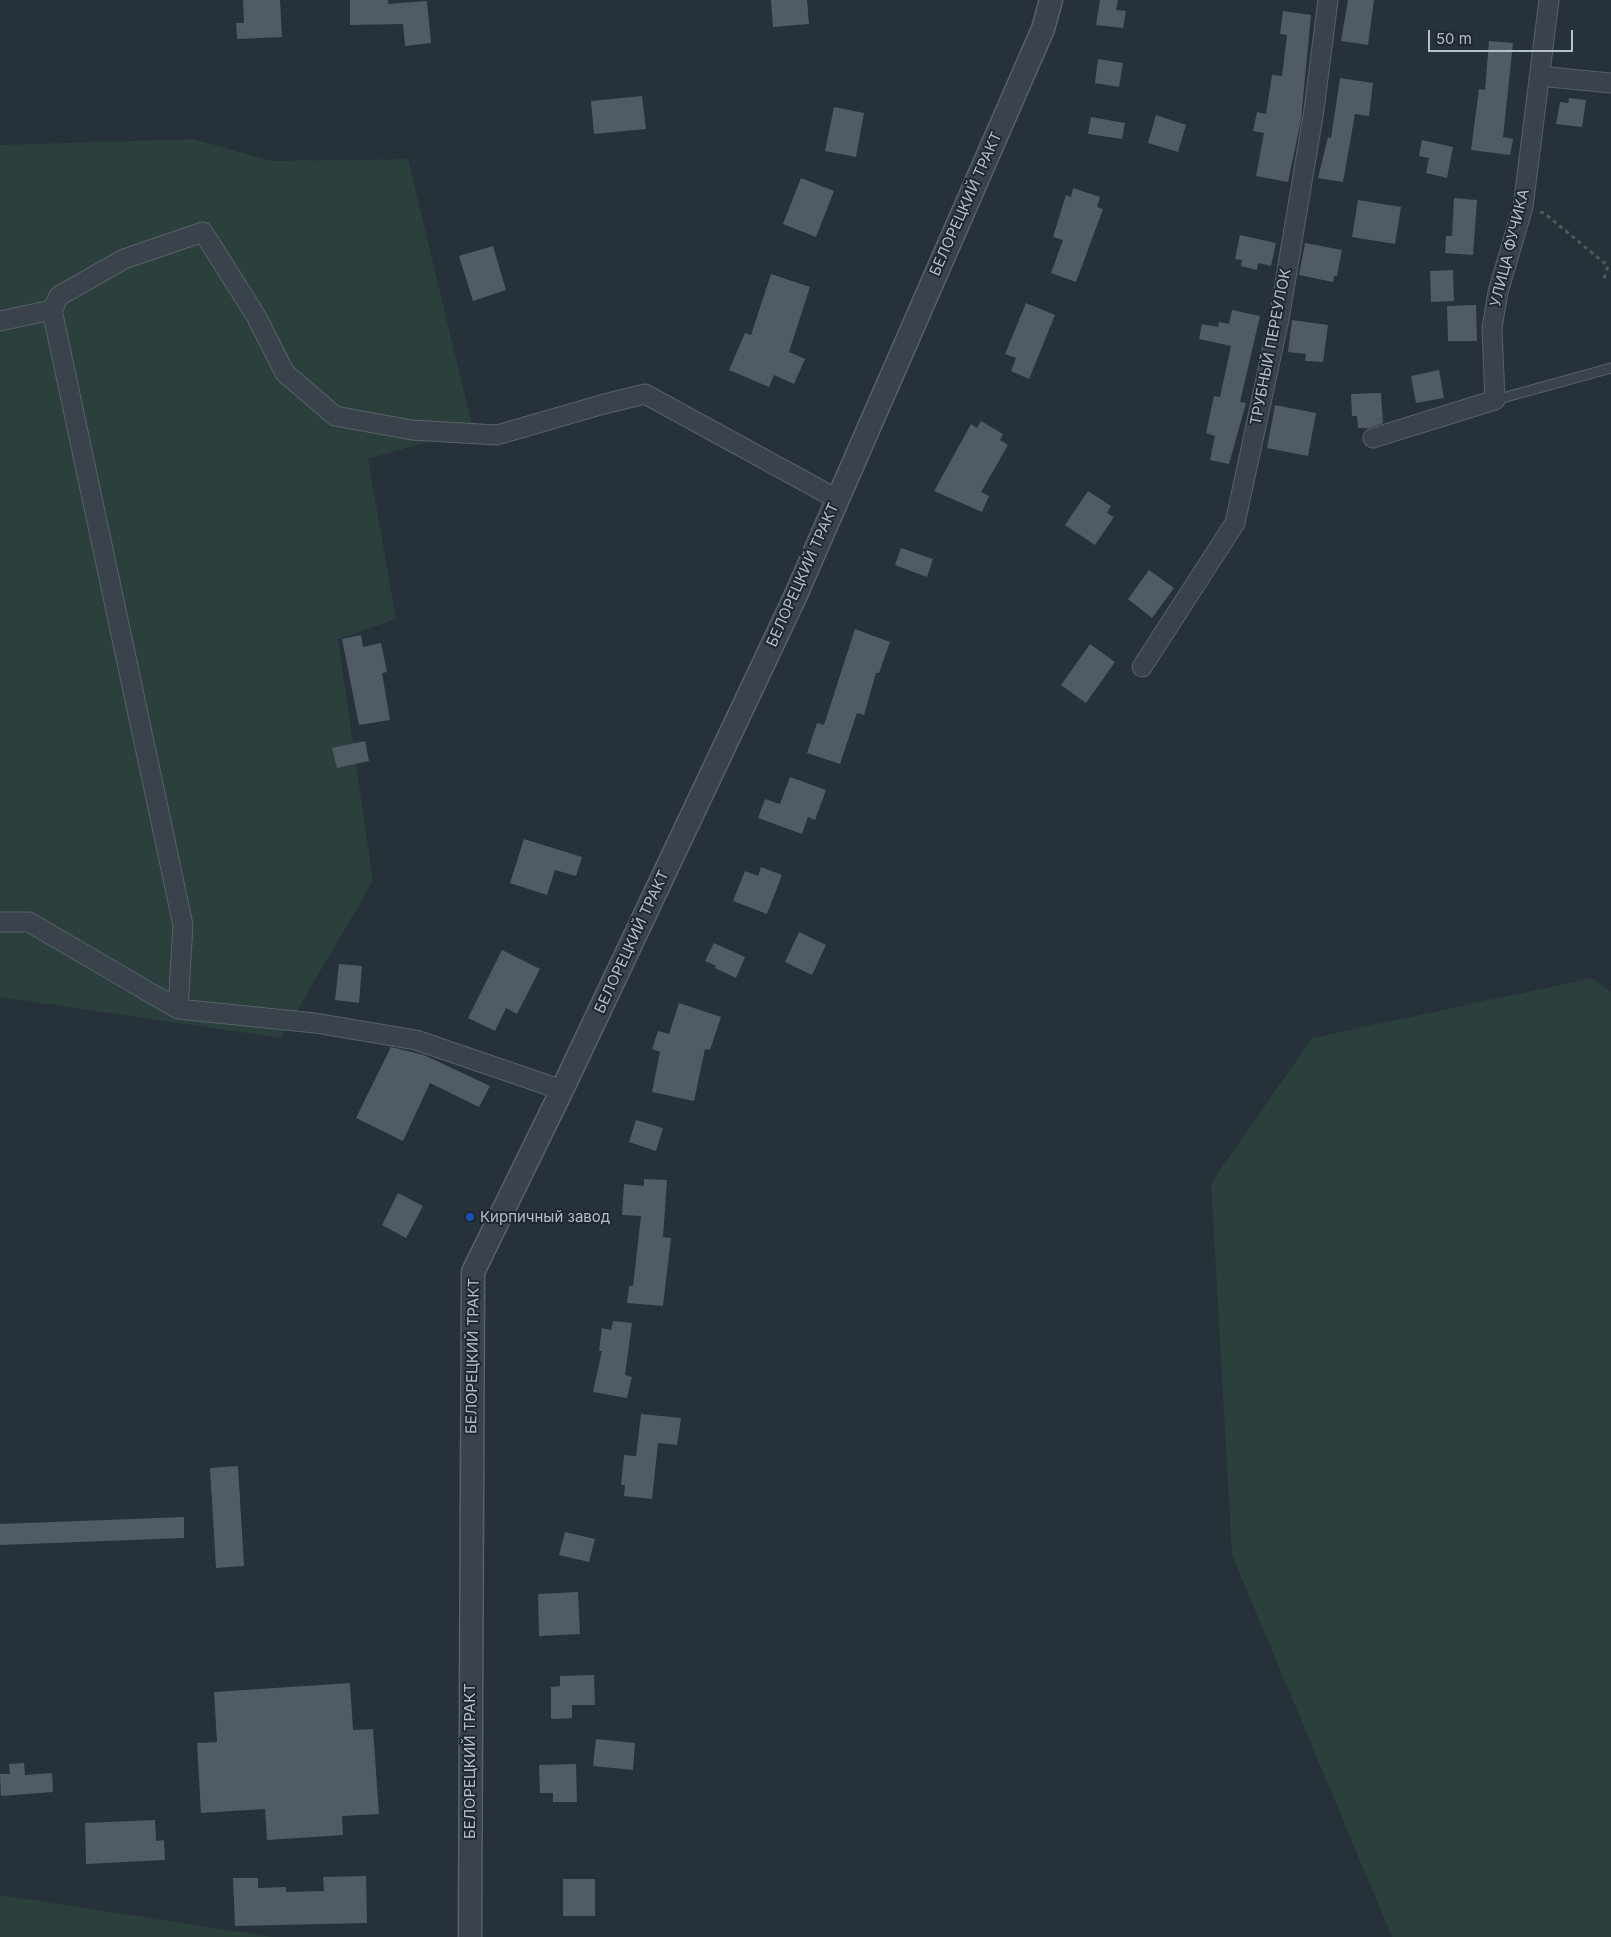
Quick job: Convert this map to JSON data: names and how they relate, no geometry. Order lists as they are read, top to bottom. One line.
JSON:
{"streets":{"street":["БЕЛОРЕЦКИЙ ТРАКТ","УЛИЦА ФУЧИКА","ТРУБНЫЙ ПЕРЕУЛОК"]},"places":["Кирпичный завод"],"scale_bar":"50 m"}
